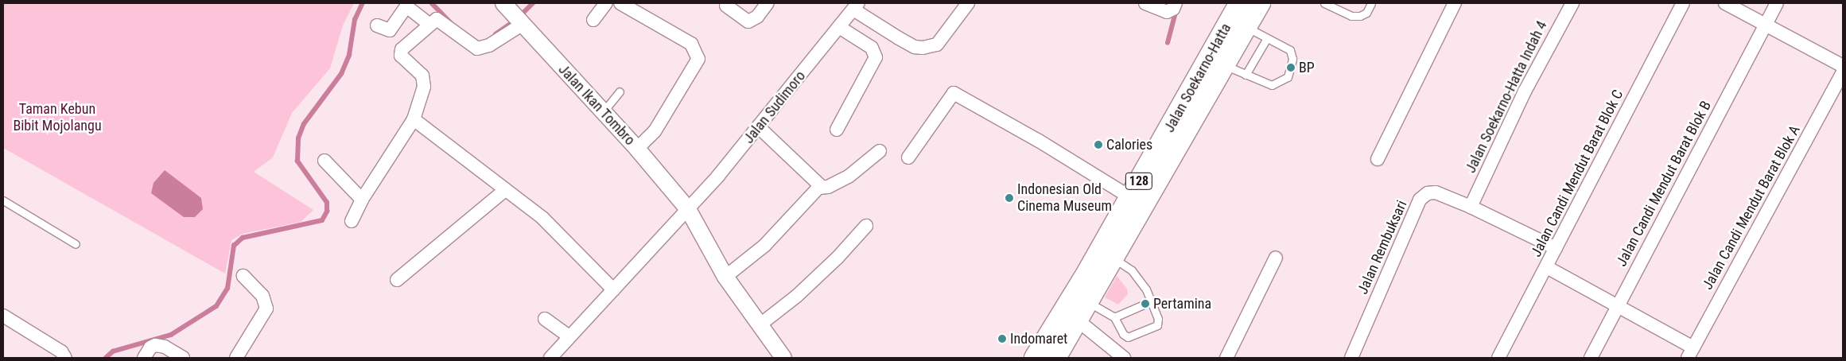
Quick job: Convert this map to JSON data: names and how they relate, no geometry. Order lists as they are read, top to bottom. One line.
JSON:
{"streets":{"main road":["Jalan Soekarno-Hatta","128"],"street":["Jalan Soekarno-Hatta Indah 4","Jalan Ikan Tombro","Jalan Sudimoro","Jalan Candi Mendut Barat Blok C","Jalan Candi Mendut Barat Blok B","Jalan Candi Mendut Barat Blok A","Jalan Rembuksari"]},"crossings":[["Jalan Soekarno-Hatta Indah 4","Jalan Rembuksari"],["Jalan Ikan Tombro","Jalan Sudimoro"],["Jalan Candi Mendut Barat Blok C","Jalan Rembuksari"]],"parks":["Taman Kebun Bibit Mojolangu"],"places":["BP","Calories","Indonesian Old Cinema Museum","Pertamina","Indomaret"]}
